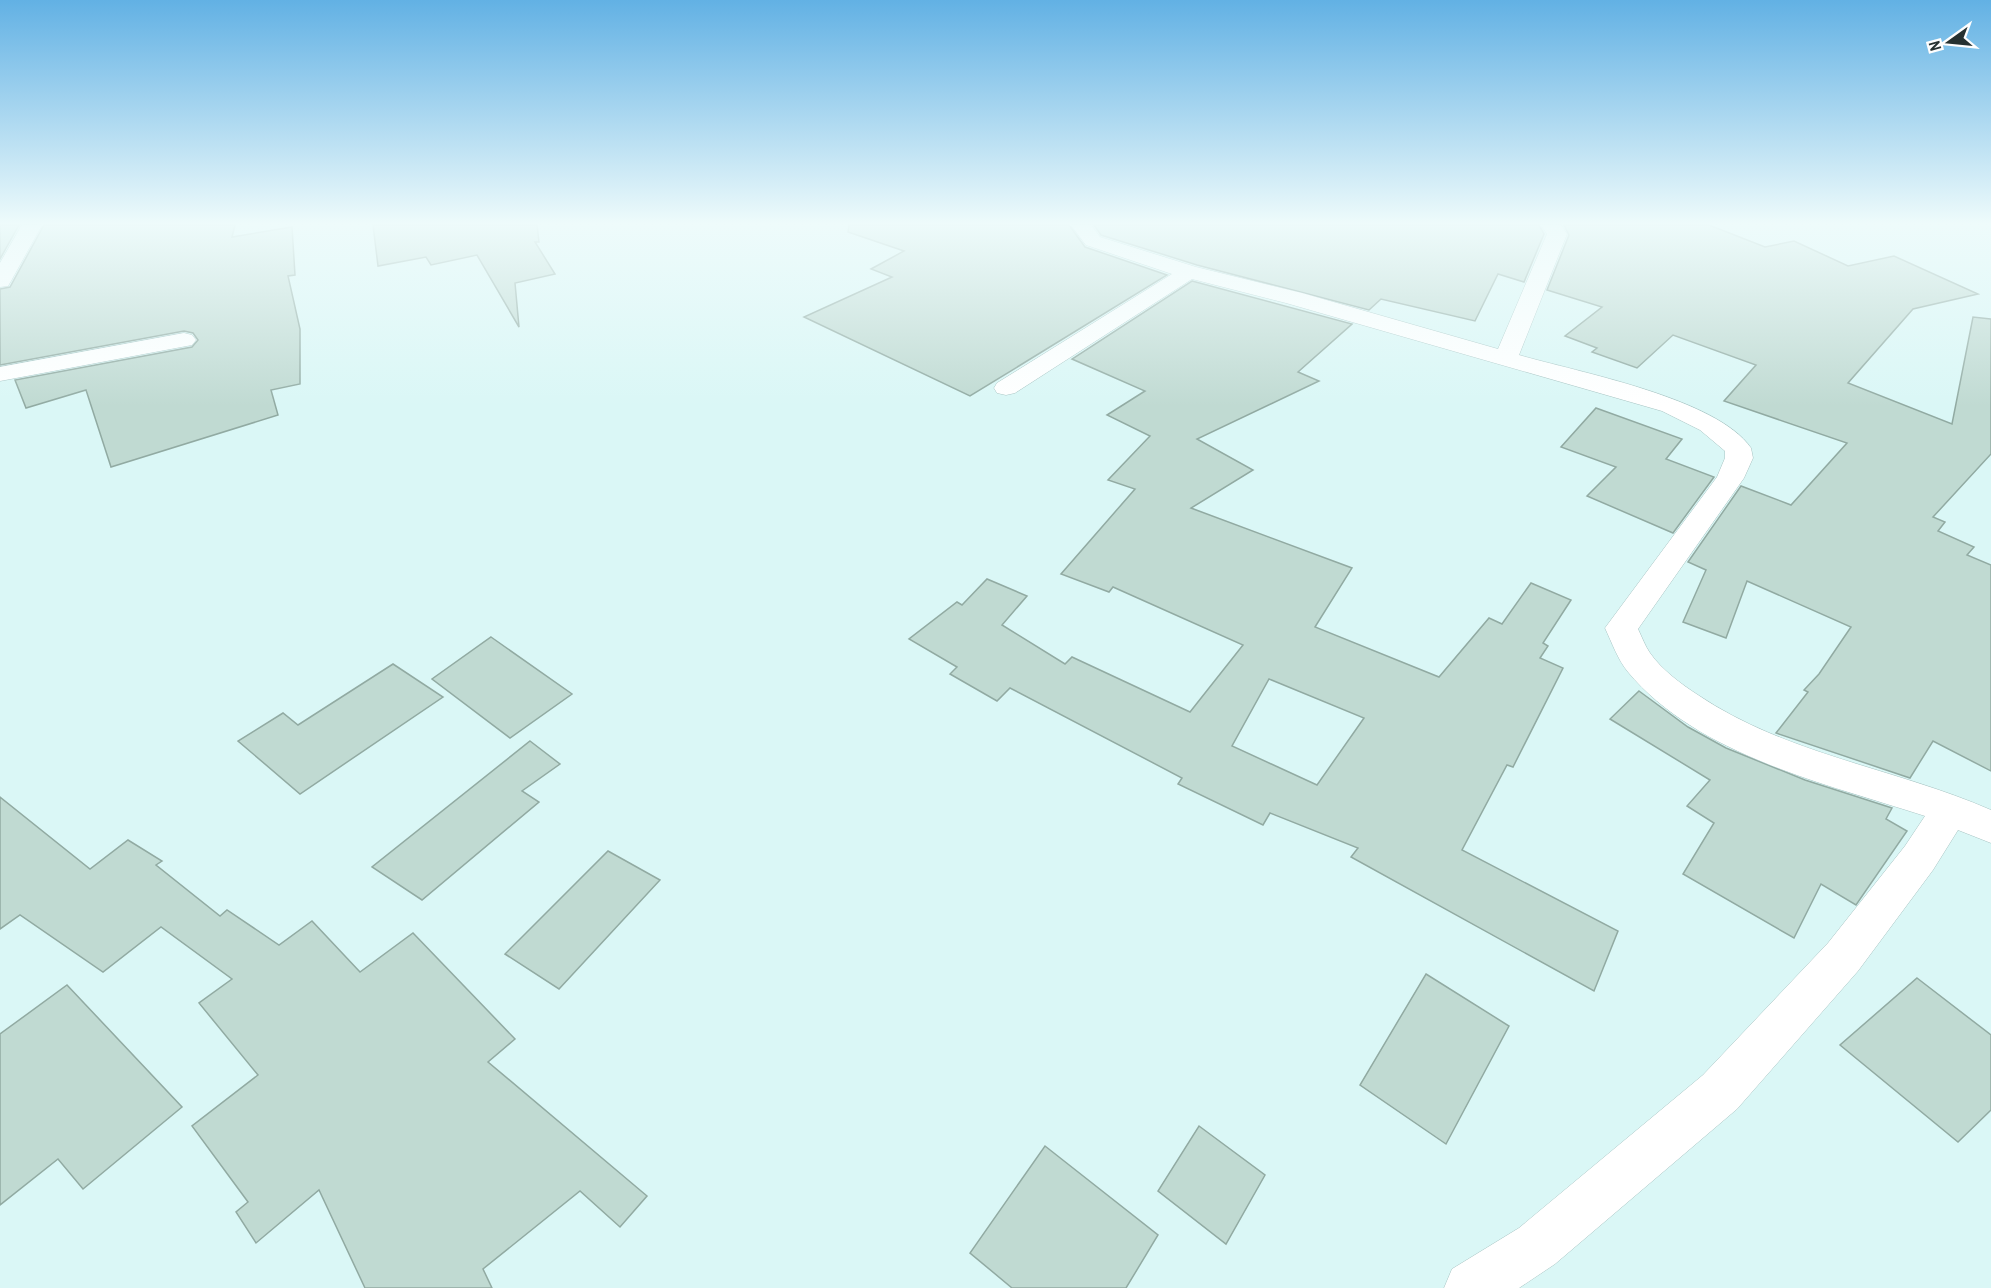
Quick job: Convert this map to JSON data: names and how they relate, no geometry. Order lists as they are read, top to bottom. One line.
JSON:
{"north":"left"}
